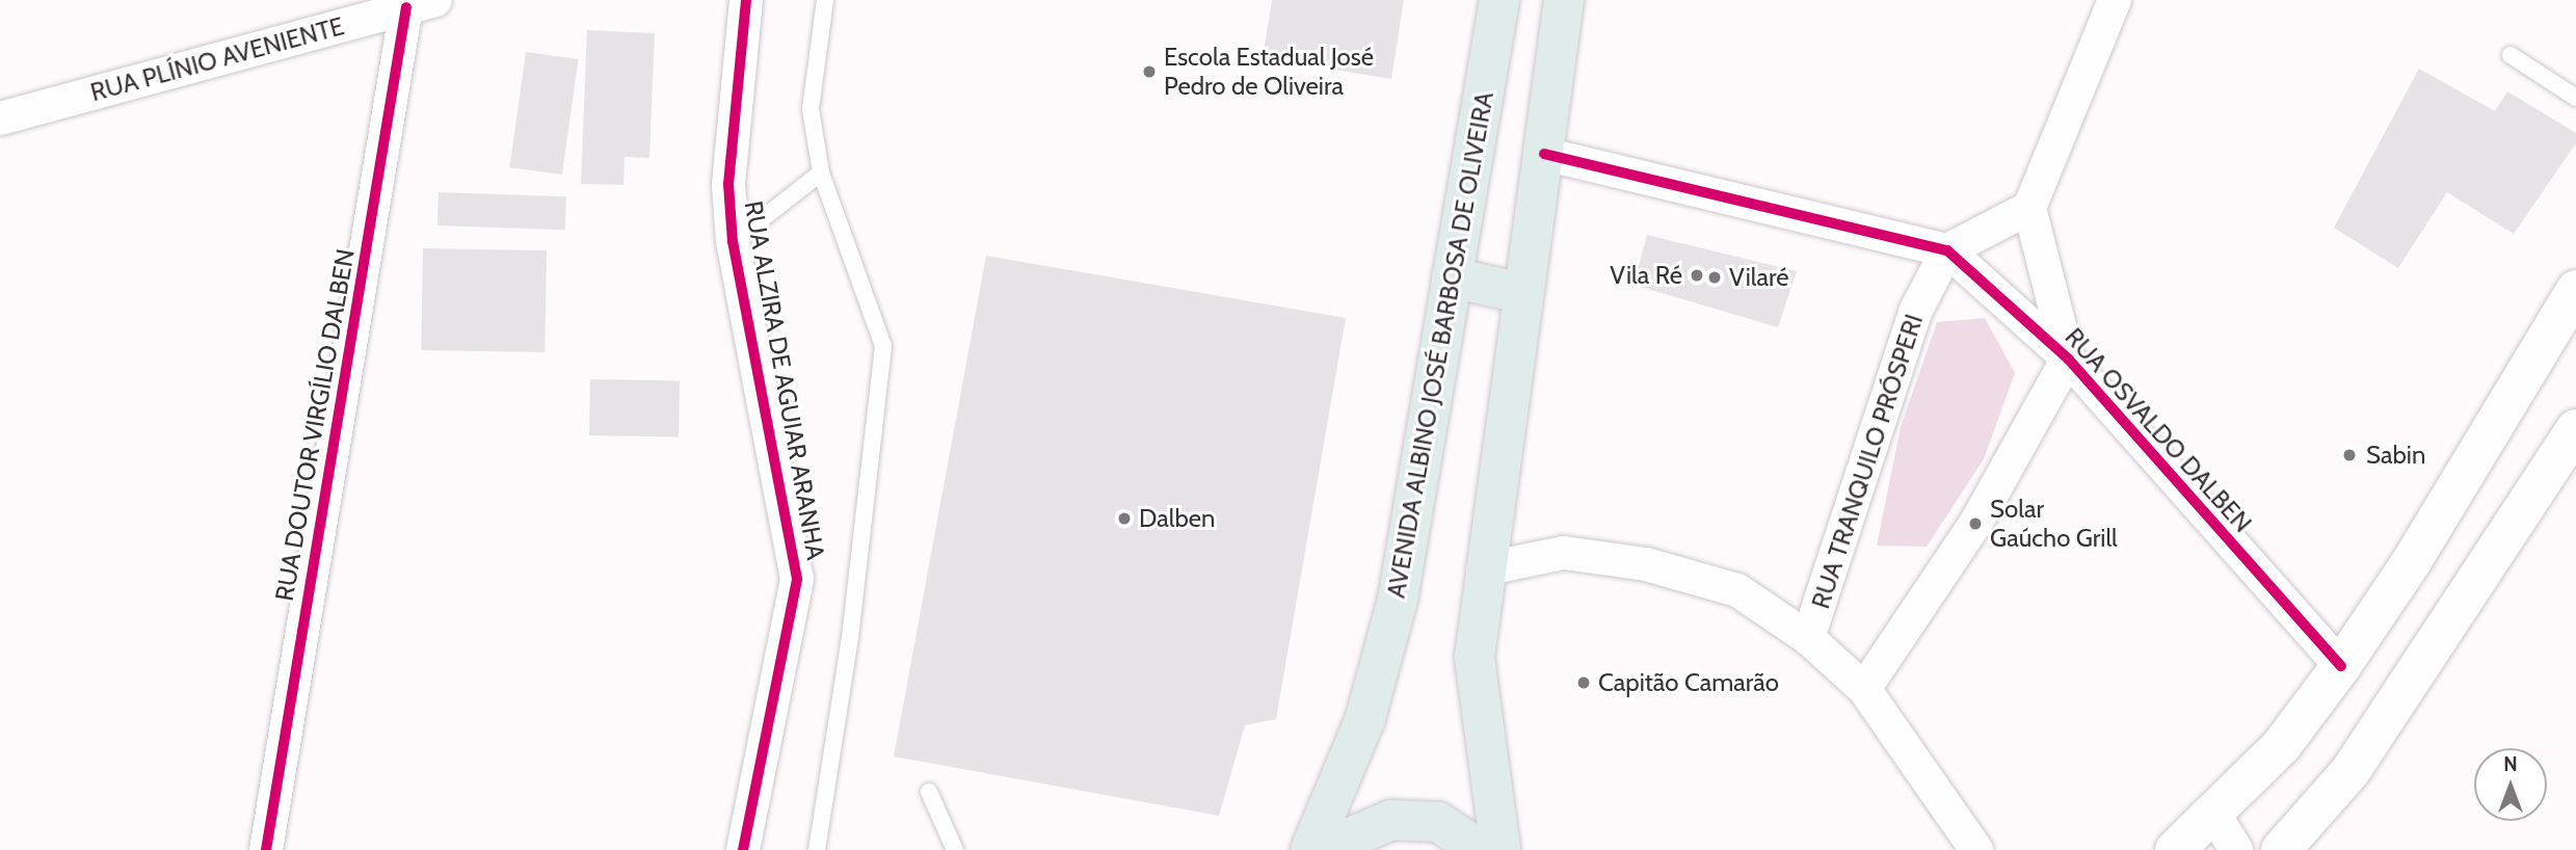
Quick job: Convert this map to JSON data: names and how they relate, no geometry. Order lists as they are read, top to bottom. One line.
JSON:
{"streets":{"main road":["AVENIDA ALBINO JOSÉ BARBOSA DE OLIVEIRA"],"street":["RUA PLÍNIO AVENIENTE","RUA ALZIRA DE AGUIAR ARANHA","RUA DOUTOR VIRGÍLIO DALBEN","RUA OSVALDO DALBEN","RUA TRANQUILO PRÓSPERI"]},"crossings":[["RUA PLÍNIO AVENIENTE","RUA DOUTOR VIRGÍLIO DALBEN"],["RUA OSVALDO DALBEN","RUA TRANQUILO PRÓSPERI"]],"places":["Escola Estadual José Pedro de Oliveira","Vila Ré","Vilaré","Sabin","Dalben","Solar Gaúcho Grill","Capitão Camarão"],"north":"top"}
